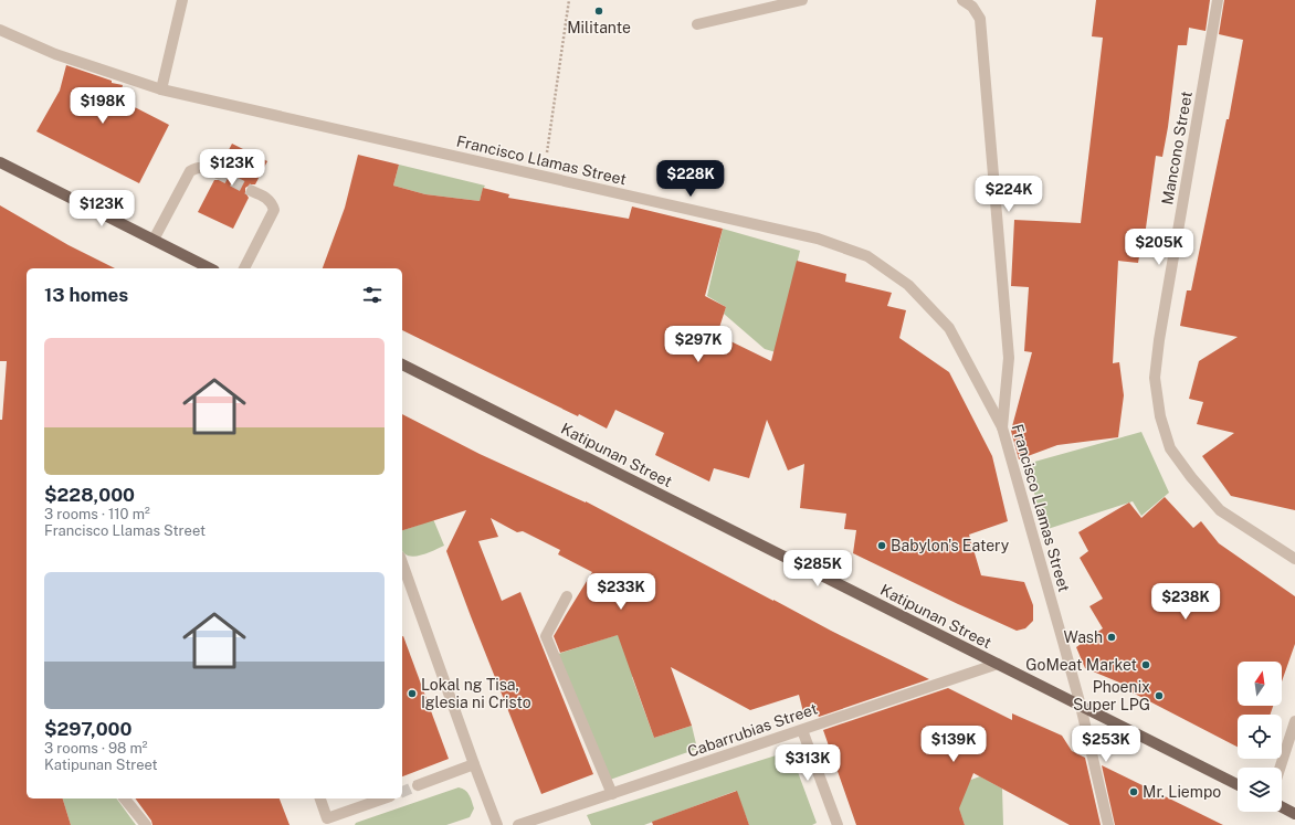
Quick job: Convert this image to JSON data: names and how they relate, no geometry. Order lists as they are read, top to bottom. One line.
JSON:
{"streets":{"main road":["Katipunan Street"],"street":["Mancono Street","Francisco Llamas Street","Cabarrubias Street"]},"crossings":[["Francisco Llamas Street","Katipunan Street"],["Katipunan Street","Cabarrubias Street"]],"places":["Militante","Babylon's Eatery","Wash","GoMeat Market","Lokal ng Tisa, Iglesia ni Cristo","Phoenix Super LPG","Mr. Liempo"],"north":"top","page":{"price":["$198K","$123K","$228K","$224K","$123K","$205K","$297K","$285K","$233K","$238K","$139K","$253K","$313K"],"heading":"13 homes","list":[{"name":"$228,000","note":"3 rooms · 110 m² · Francisco Llamas Street"},{"name":"$297,000","note":"3 rooms · 98 m² · Katipunan Street"}]}}
